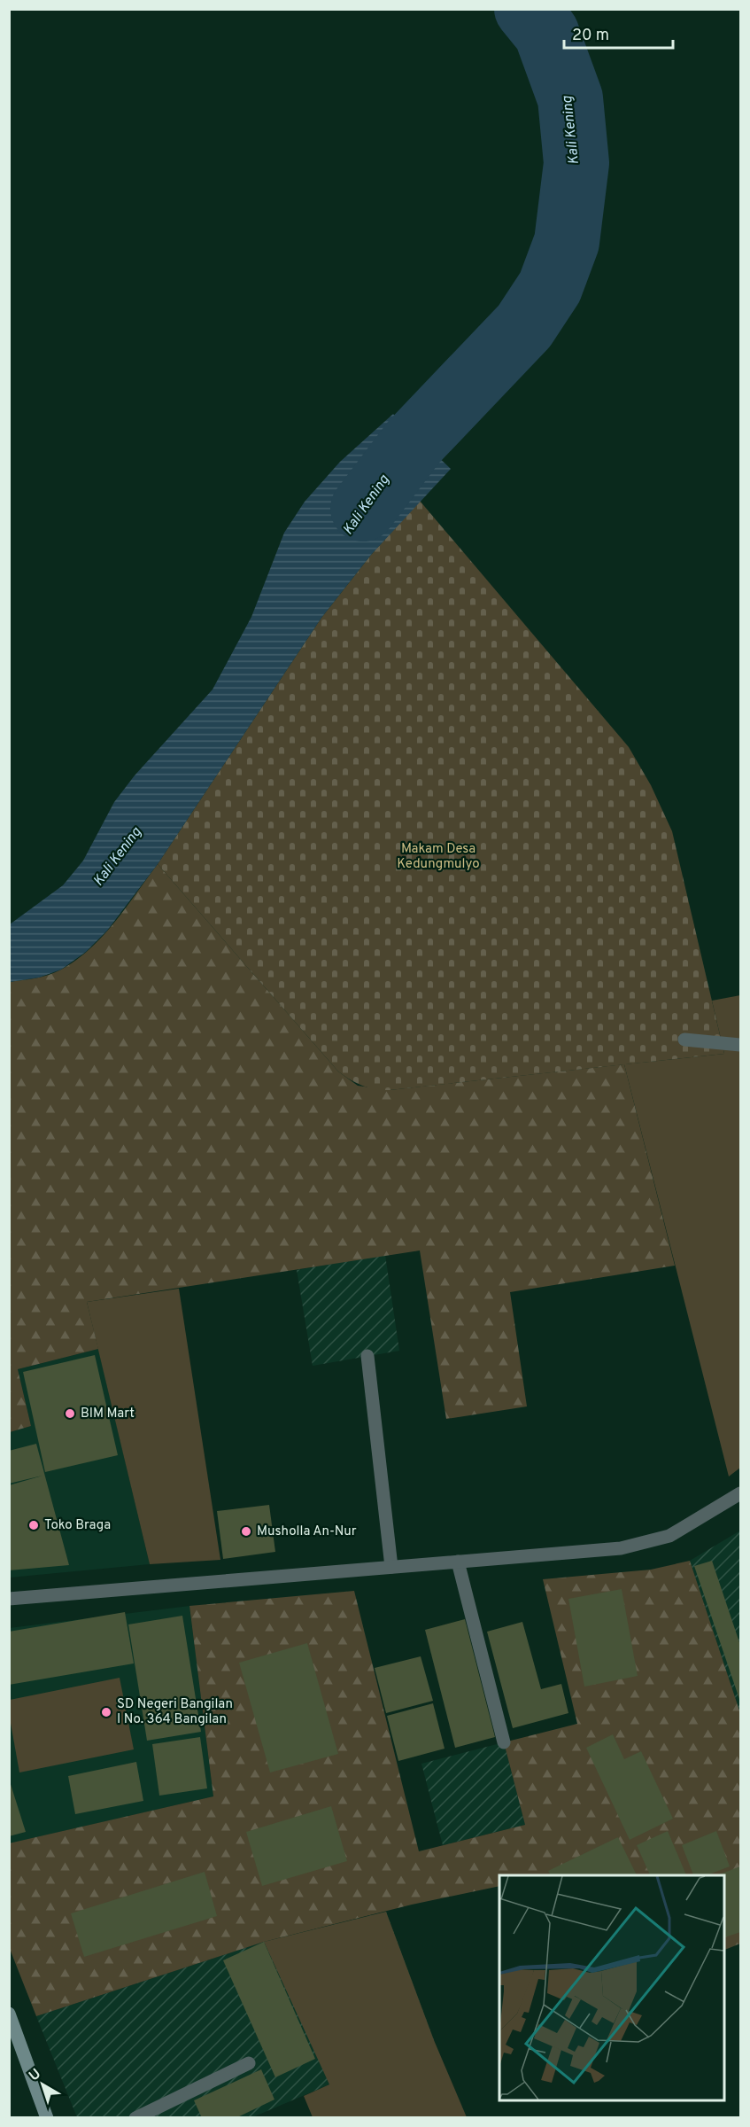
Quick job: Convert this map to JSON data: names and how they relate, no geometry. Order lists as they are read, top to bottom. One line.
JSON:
{"water":["Kali Kening"],"parks":["Makam Desa Kedungmulyo"],"places":["BIM Mart","Toko Braga","Musholla An-Nur","SD Negeri Bangilan I No. 364 Bangilan"],"scale_bar":"20 m","north":"top left"}
